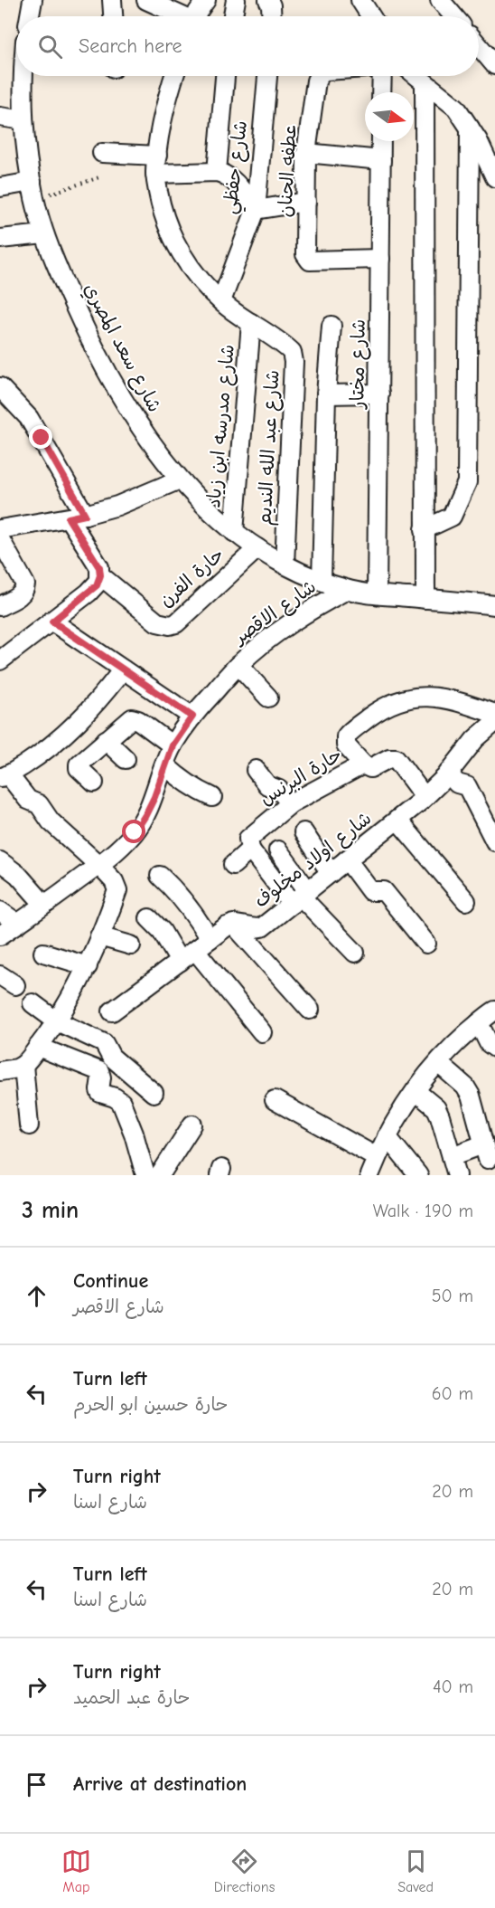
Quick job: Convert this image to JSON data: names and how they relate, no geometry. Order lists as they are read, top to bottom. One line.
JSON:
{"streets":{"street":["شارع حفظي","عطفه الحنان","شارع سعد المصري","شارع مختار","شارع مدرسه ابن زياد","شارع عبد الله النديم","حارة الفرن","شارع الاقصر","حارة البرنس","شارع اولاد مخلوف"]},"crossings":[["شارع حفظي","شارع عبد الله النديم"],["عطفه الحنان","شارع مختار"],["شارع سعد المصري","شارع مختار"],["شارع سعد المصري","شارع مدرسه ابن زياد"],["شارع سعد المصري","شارع عبد الله النديم"],["شارع سعد المصري","حارة الفرن"],["شارع سعد المصري","شارع الاقصر"],["شارع مدرسه ابن زياد","شارع عبد الله النديم"],["حارة البرنس","شارع اولاد مخلوف"]],"north":"right","page":{"search":"Search here","heading":["3 min","Walk · 190 m"],"list":[["Continue","شارع الاقصر","50 m"],["Turn left","حارة حسين ابو الحرم","60 m"],["Turn right","شارع اسنا","20 m"],["Turn left","شارع اسنا","20 m"],["Turn right","حارة عبد الحميد","40 m"],"Arrive at destination"],"nav":["Map","Directions","Saved"]}}
